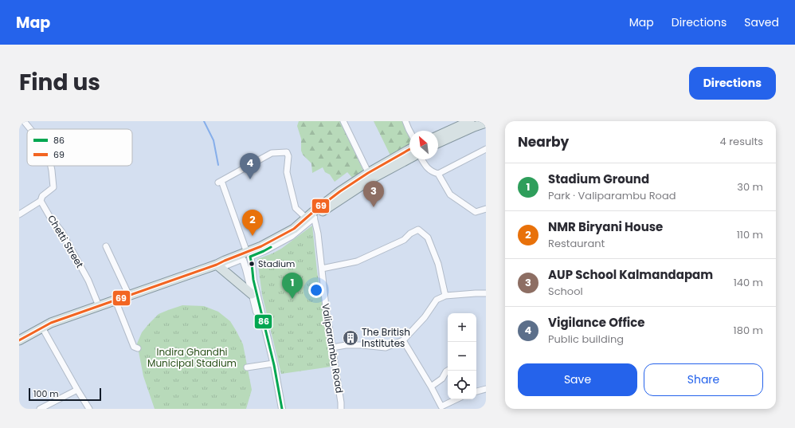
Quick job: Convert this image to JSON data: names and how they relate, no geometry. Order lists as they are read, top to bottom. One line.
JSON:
{"streets":{"street":["Chetti Street","Valiparambu Road"]},"parks":["Indira Ghandhi Municipal Stadium"],"places":{"other":["Stadium"],"building":["The British Institutes"]},"lines":["transit line 69","transit line 86"],"legend":["86","69"],"scale_bar":"100 m","north":"top left","page":{"header":"Map","nav":["Map","Directions","Saved"],"title":"Find us","buttons":["Directions",["Save","Share"]],"heading":["Nearby","4 results"],"pins":["4","3","2","1"],"list":[{"mark":"1","name":"Stadium Ground","note":"Park · Valiparambu Road","value":"30 m"},{"mark":"2","name":"NMR Biryani House","note":"Restaurant","value":"110 m"},{"mark":"3","name":"AUP School Kalmandapam","note":"School","value":"140 m"},{"mark":"4","name":"Vigilance Office","note":"Public building","value":"180 m"}],"map_buttons":["+","−"],"scale":"100 m"}}
